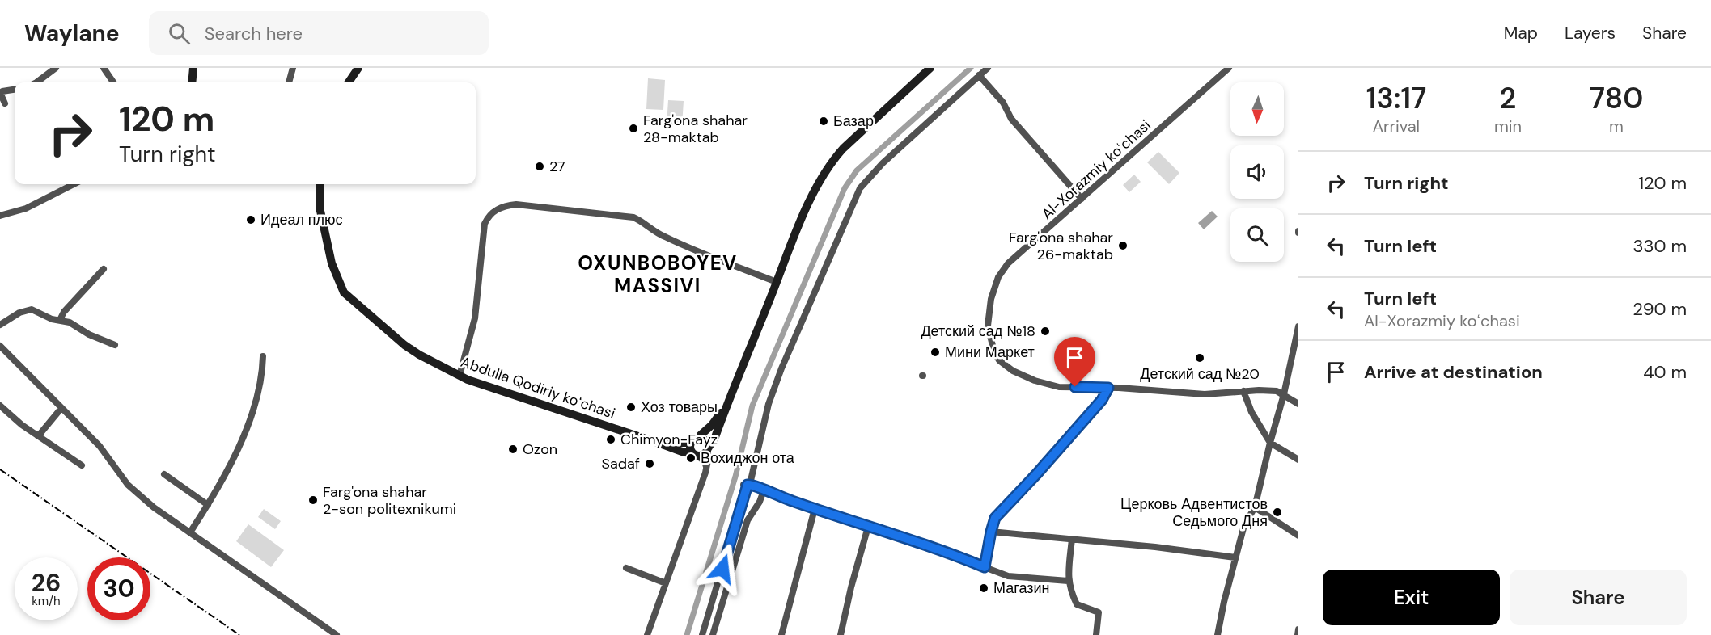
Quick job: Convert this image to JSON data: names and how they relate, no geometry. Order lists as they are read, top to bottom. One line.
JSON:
{"streets":{"street":["Al-Xorazmiy koʻchasi","Abdulla Qodiriy koʻchasi"]},"districts":["OXUNBOBOYEV MASSIVI"],"places":["Базар","Farg'ona shahar 28-maktab","27","Идеал плюс","Farg'ona shahar 26-maktab","Детский сад №18","Мини Маркет","Детский сад №20","Хоз товары","Chimyon-Fayz","Ozon","Вохиджон ота","Sadaf","Farg'ona shahar 2-son politexnikumi","Церковь Адвентистов Седьмого Дня","Магазин"],"north":"bottom","page":{"header":"Waylane","search":"Search here","nav":["Map","Layers","Share"],"eta":["13:17","Arrival","2","min","780","m"],"turn":["120 m","Turn right"],"list":[{"name":"Turn right","value":"120 m"},{"name":"Turn left","value":"330 m"},{"name":"Turn left","note":"Al-Xorazmiy koʻchasi","value":"290 m"},{"name":"Arrive at destination","value":"40 m"}],"speed":"26 km/h","limit":"30","buttons":["Exit","Share"]}}
